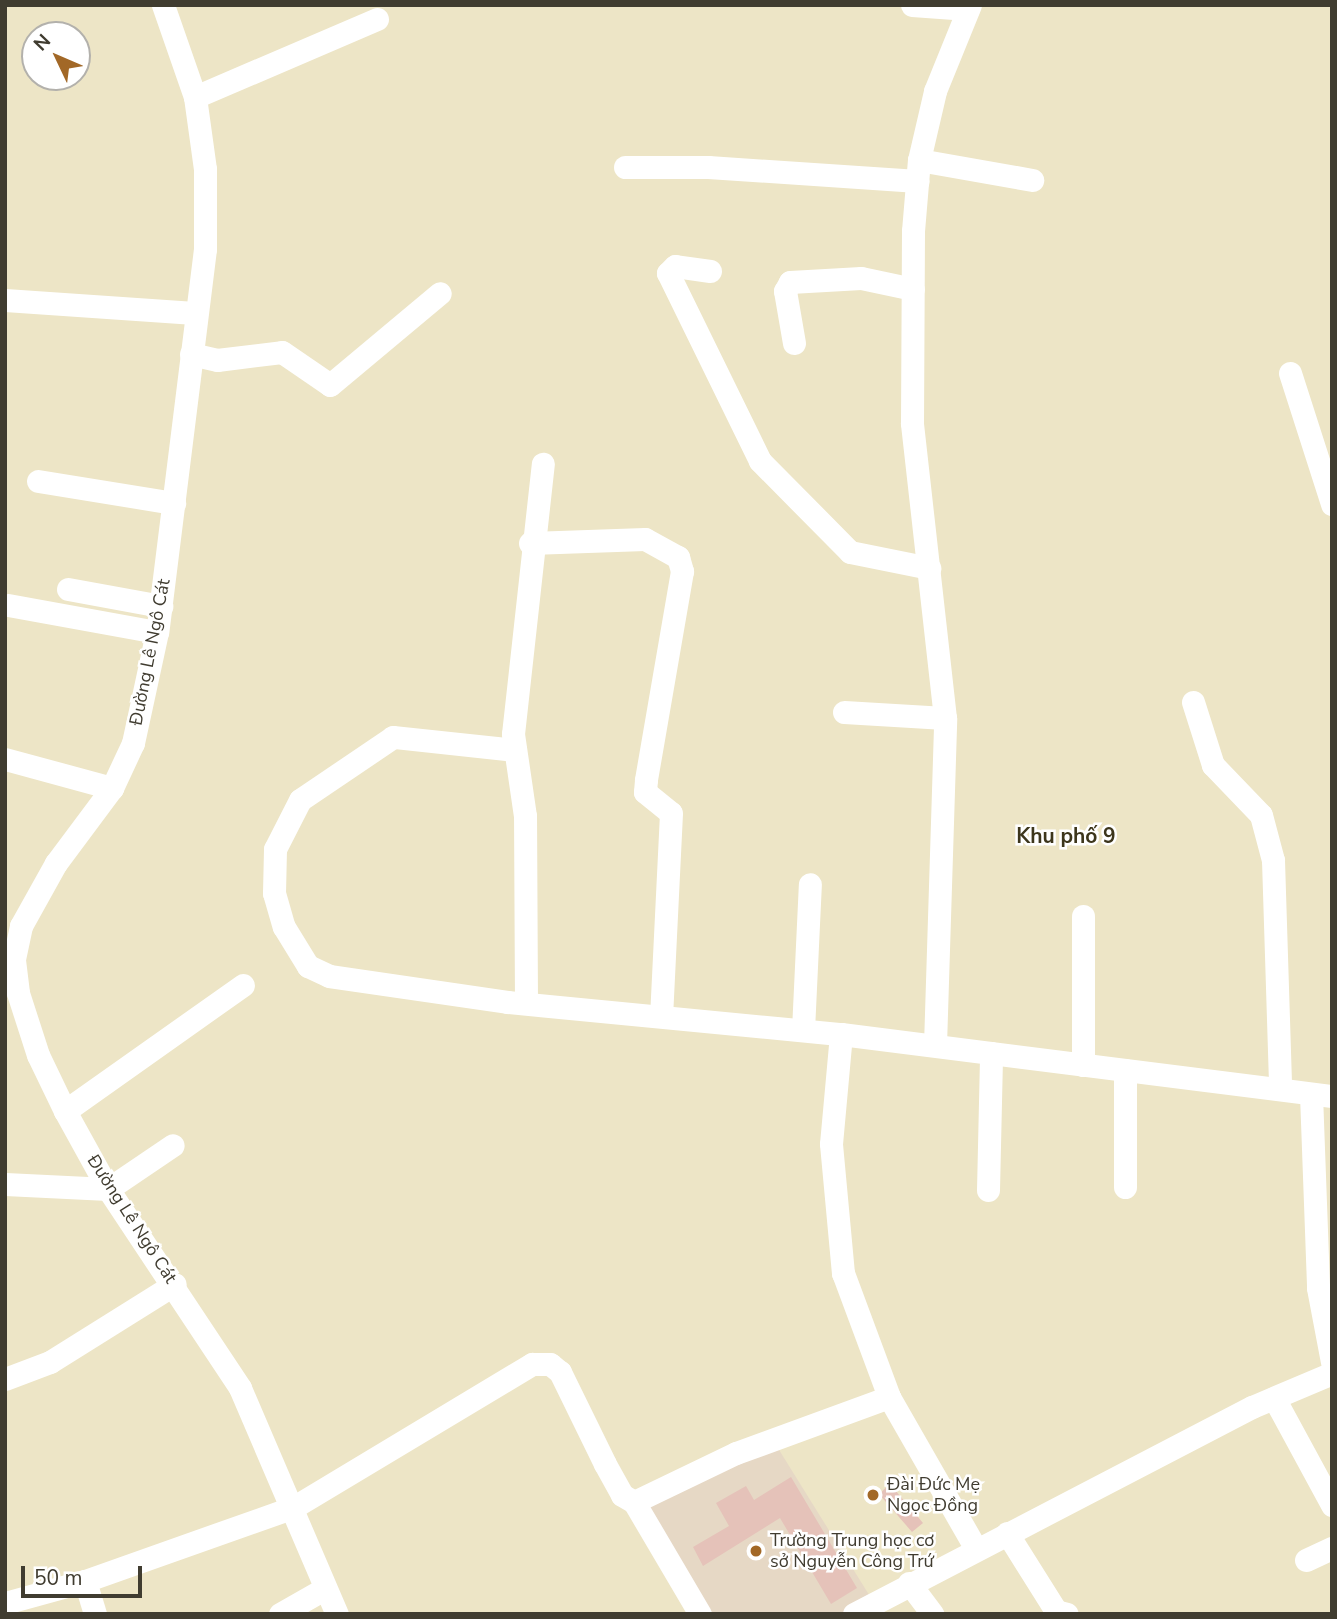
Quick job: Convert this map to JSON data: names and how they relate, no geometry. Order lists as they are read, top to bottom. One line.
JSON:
{"streets":{"street":["Đường Lê Ngô Cát"]},"districts":["Khu phố 9"],"places":["Đài Đức Mẹ Ngọc Đồng","Trường Trung học cơ sở Nguyễn Công Trứ"],"scale_bar":"50 m","north":"top left"}
